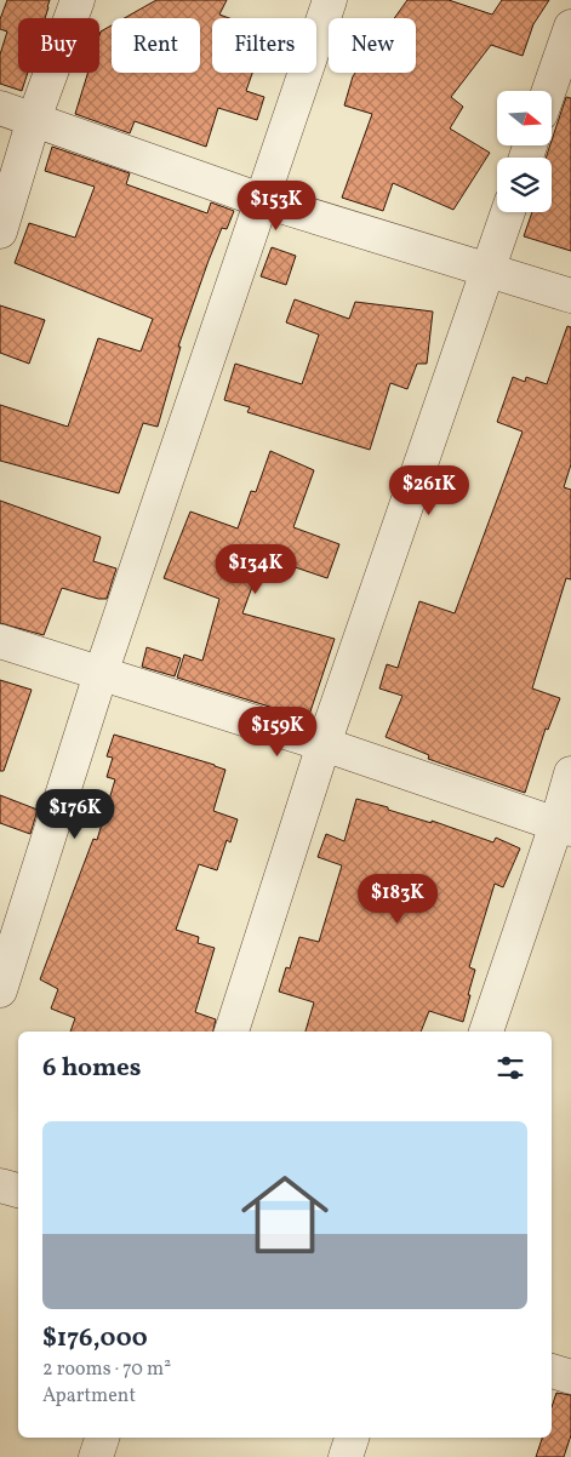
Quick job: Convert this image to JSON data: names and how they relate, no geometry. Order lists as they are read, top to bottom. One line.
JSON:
{"north":"right","page":{"chip":["Buy","Rent","Filters","New"],"price":["$153K","$261K","$134K","$159K","$176K","$183K"],"heading":"6 homes","list":[{"name":"$176,000","note":"2 rooms · 70 m² · Apartment"}]}}
